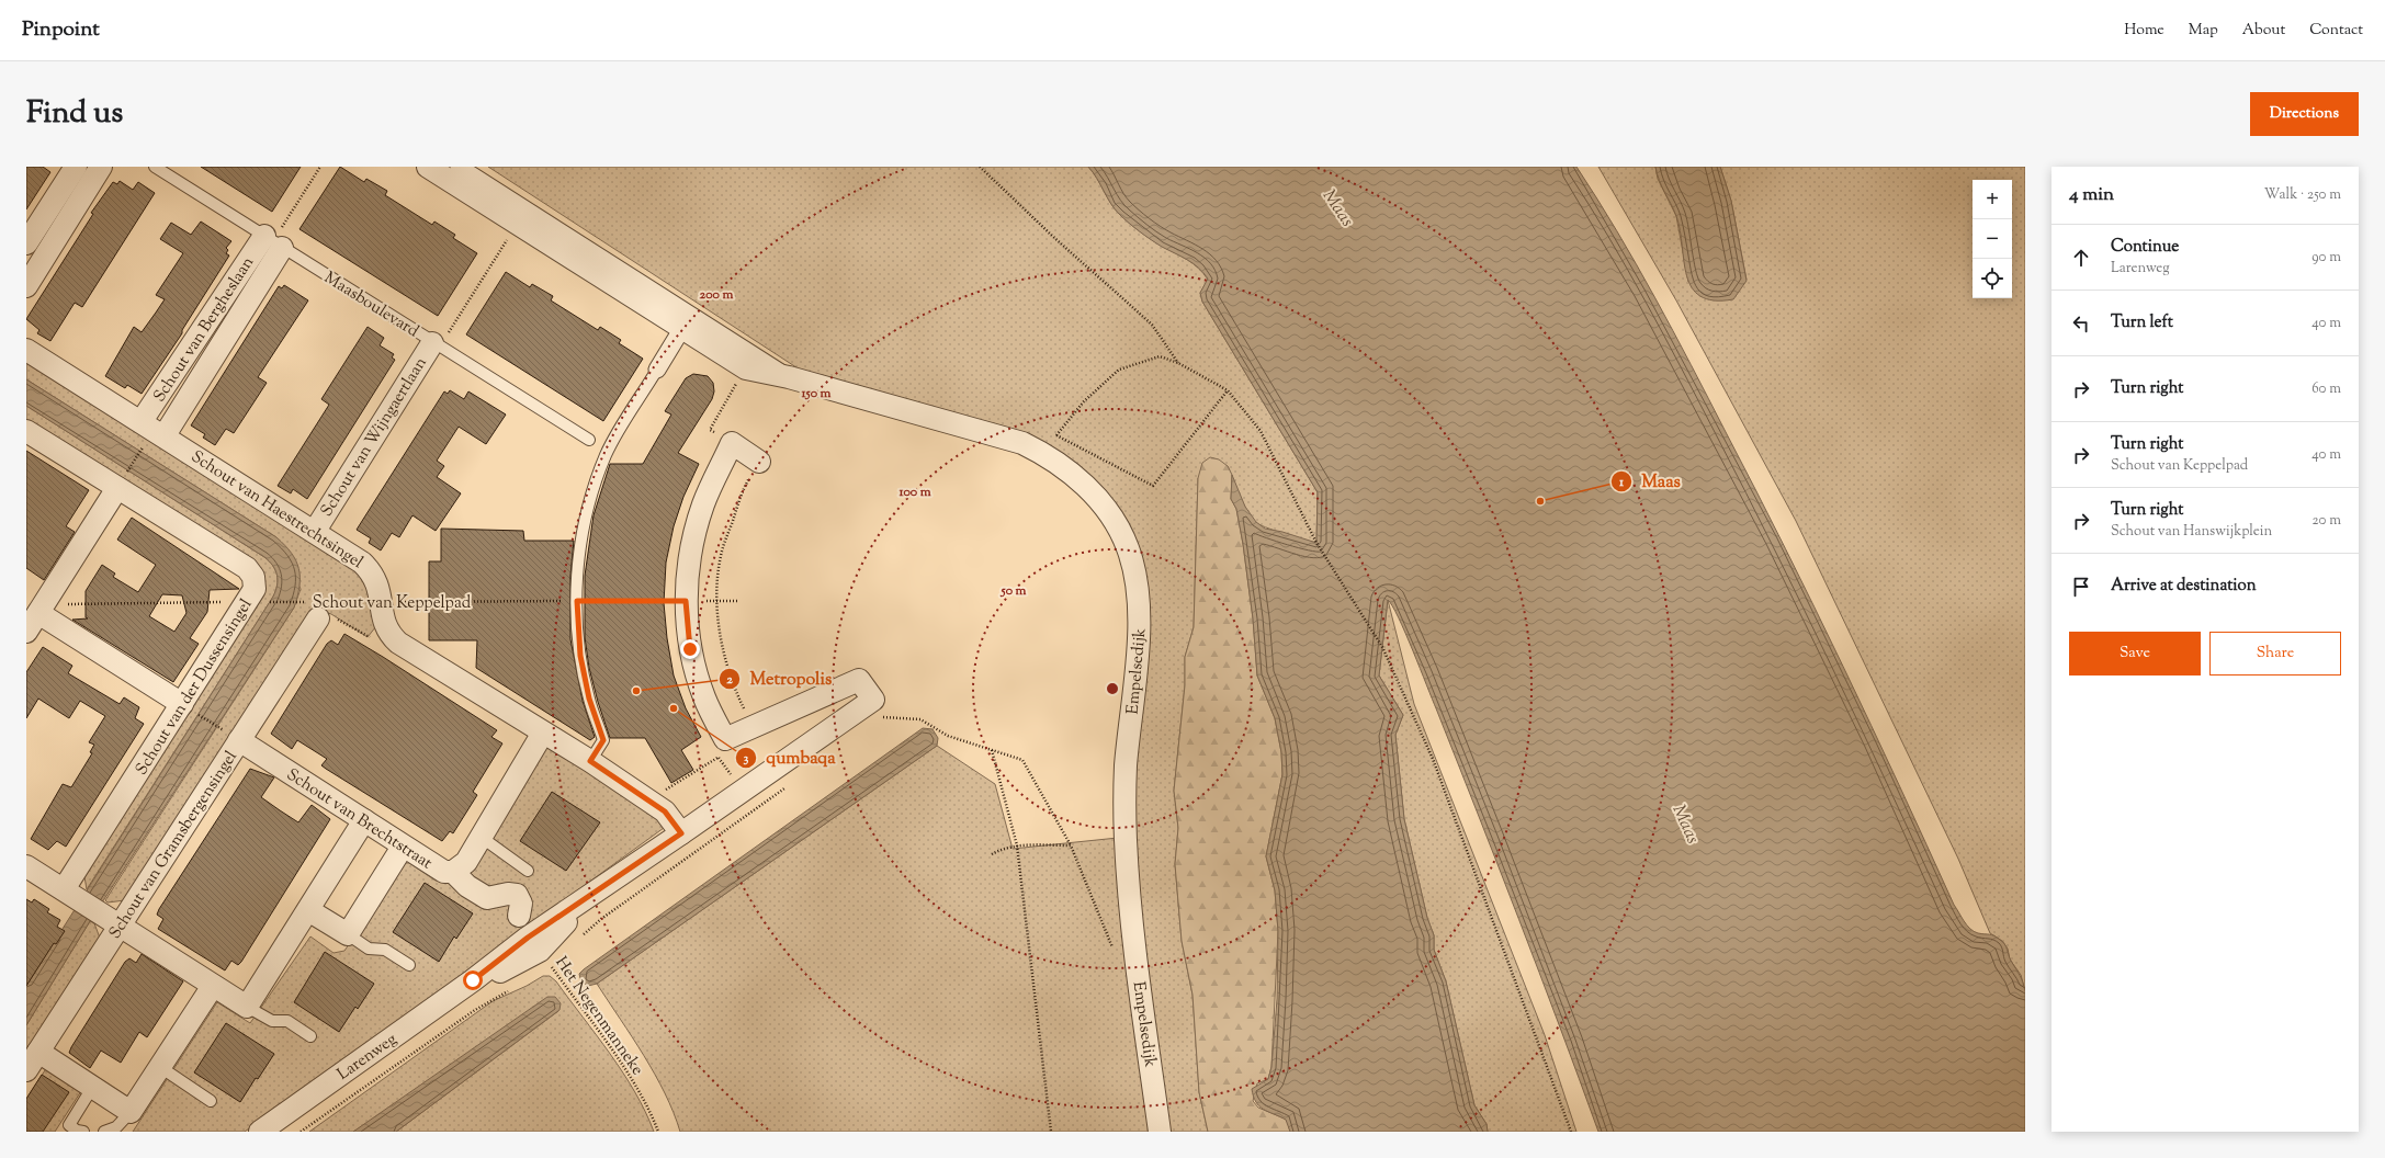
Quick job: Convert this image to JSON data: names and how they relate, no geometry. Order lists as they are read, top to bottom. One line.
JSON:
{"streets":{"street":["Schout van Bergheslaan","Schout van Wijngaertlaan","Schout van Haestrechtsingel","Empelsedijk","Schout van der Dussensingel","Schout van Brechtstraat","Schout van Gramsbergensingel","Larenweg"],"lane":["Maasboulevard"],"path":["Schout van Keppelpad","Het Negenmanneke"]},"crossings":[["Maasboulevard","Schout van Bergheslaan"],["Maasboulevard","Schout van Wijngaertlaan"],["Schout van Bergheslaan","Schout van Haestrechtsingel"],["Schout van Wijngaertlaan","Schout van Haestrechtsingel"],["Schout van Haestrechtsingel","Schout van Keppelpad"],["Schout van Keppelpad","Schout van der Dussensingel"],["Schout van Keppelpad","Schout van Gramsbergensingel"],["Schout van Brechtstraat","Schout van Gramsbergensingel"]],"water":["Maas"],"places":["Maas","Metropolis","qumbaqa"],"page":{"header":"Pinpoint","nav":["Home","Map","About","Contact"],"title":"Find us","buttons":["Directions",["Save","Share"]],"heading":["4 min","Walk · 250 m"],"map_buttons":["+","−"],"list":[["Continue","Larenweg","90 m"],["Turn left","40 m"],["Turn right","60 m"],["Turn right","Schout van Keppelpad","40 m"],["Turn right","Schout van Hanswijkplein","20 m"],"Arrive at destination"]},"rings":["200 m","150 m","100 m","50 m"]}
